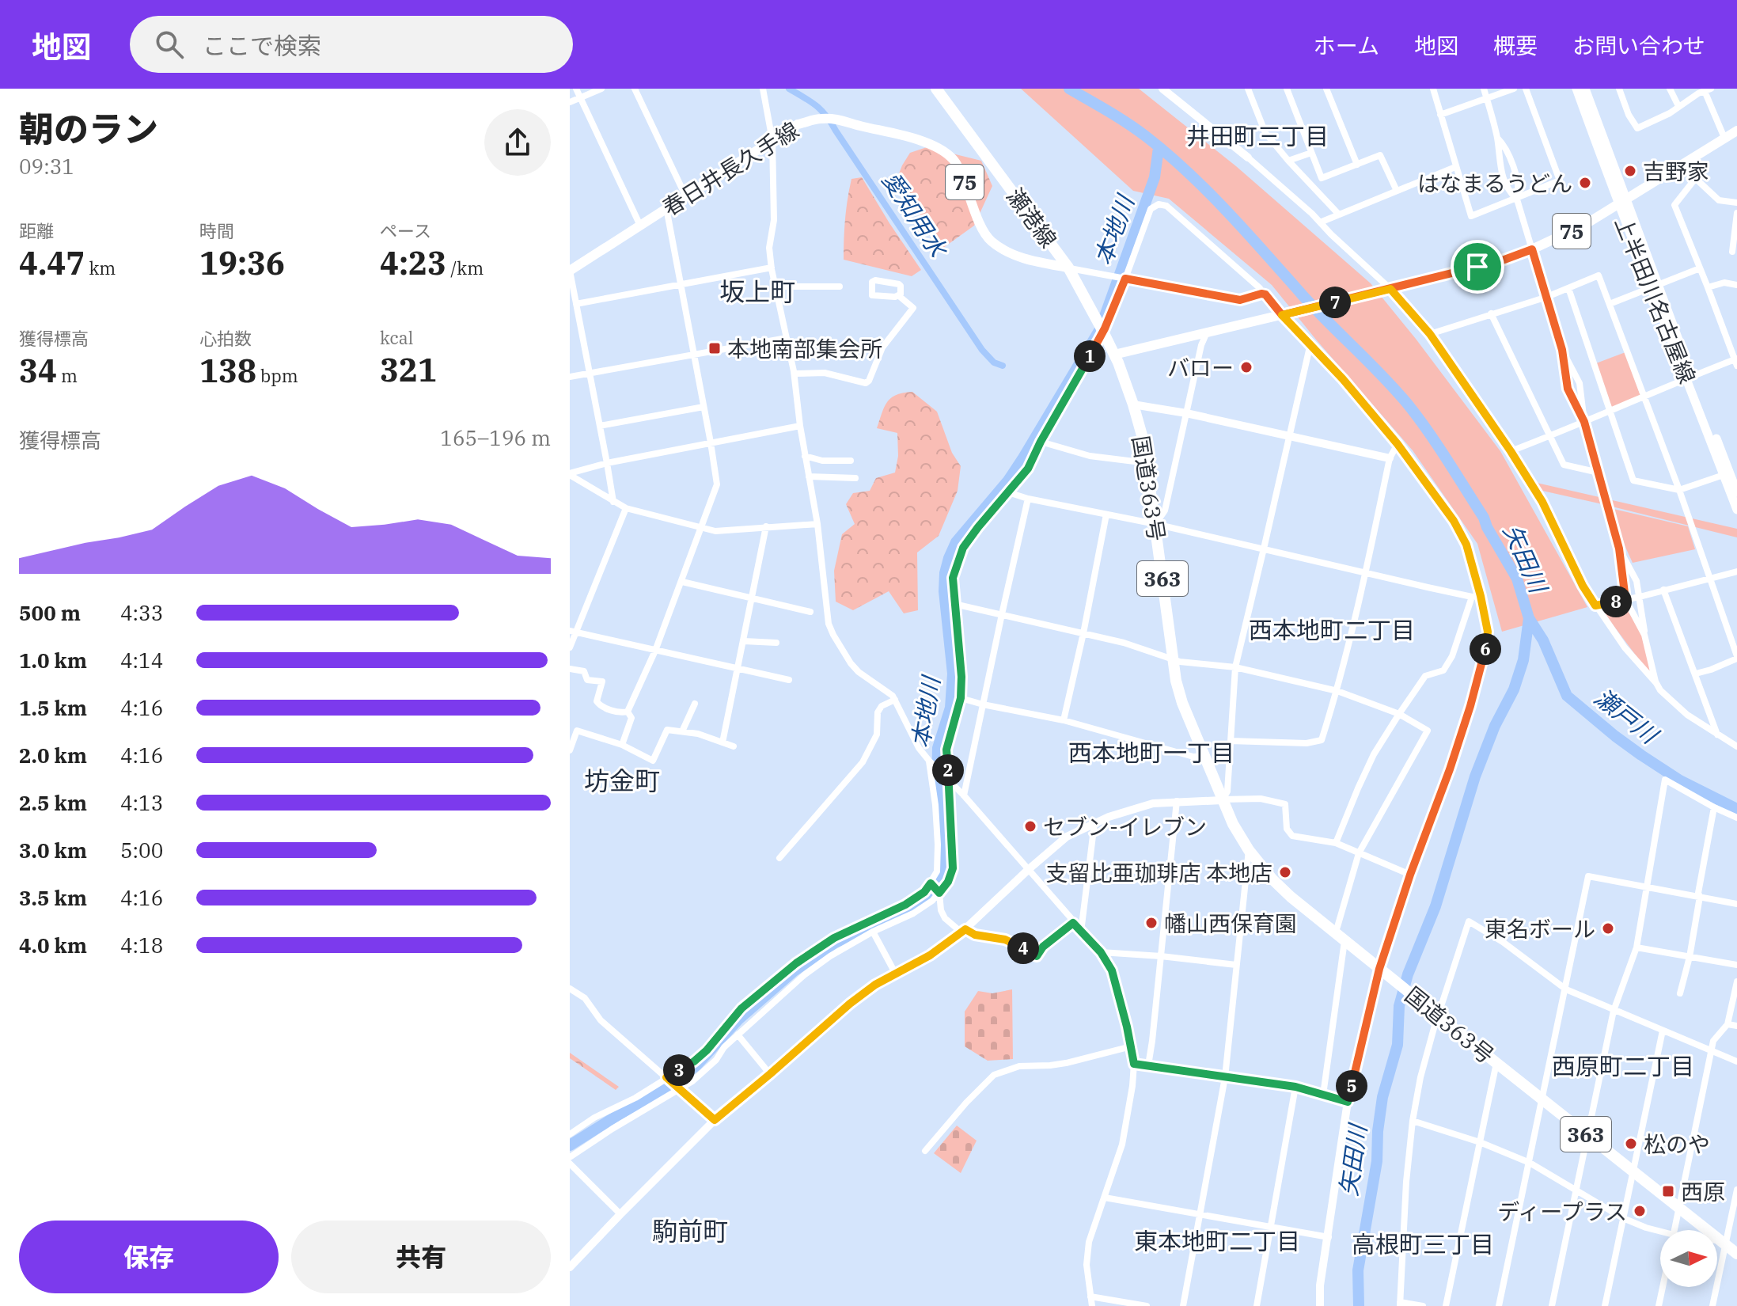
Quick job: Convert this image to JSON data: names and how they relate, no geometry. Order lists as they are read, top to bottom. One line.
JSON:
{"streets":{"highway":["瀬港線","国道363号","363"],"main road":["春日井長久手線","75","上半田川名古屋線"]},"crossings":[["春日井長久手線","瀬港線"],["75","瀬港線"],["75","上半田川名古屋線"],["75","国道363号"],["瀬港線","国道363号"]],"districts":["井田町三丁目","坂上町","西本地町二丁目","西本地町一丁目","坊金町","西原町二丁目","駒前町","東本地町二丁目","高根町三丁目"],"water":["愛知用水","本地川","矢田川","瀬戸川"],"places":{"other":["吉野家","はなまるうどん","バロー","セブン-イレブン","支留比亜珈琲店 本地店","幡山西保育園","東名ボール","松のや","ディープラス"],"transit":["本地南部集会所","西原"]},"north":"right","page":{"header":"地図","search":"ここで検索","nav":["ホーム","地図","概要","お問い合わせ"],"heading":["朝のラン","09:31"],"stats":[["距離","4.47 km"],["時間","19:36"],["ペース","4:23 /km"],["獲得標高","34 m"],["心拍数","138 bpm"],["kcal","321"]],"pins":["7","1","8","6","2","4","3","5"],"chart":["獲得標高","165–196 m"],"list":[{"name":"500 m","note":"4:33"},{"name":"1.0 km","note":"4:14"},{"name":"1.5 km","note":"4:16"},{"name":"2.0 km","note":"4:16"},{"name":"2.5 km","note":"4:13"},{"name":"3.0 km","note":"5:00"},{"name":"3.5 km","note":"4:16"},{"name":"4.0 km","note":"4:18"}],"buttons":["保存","共有"]}}
